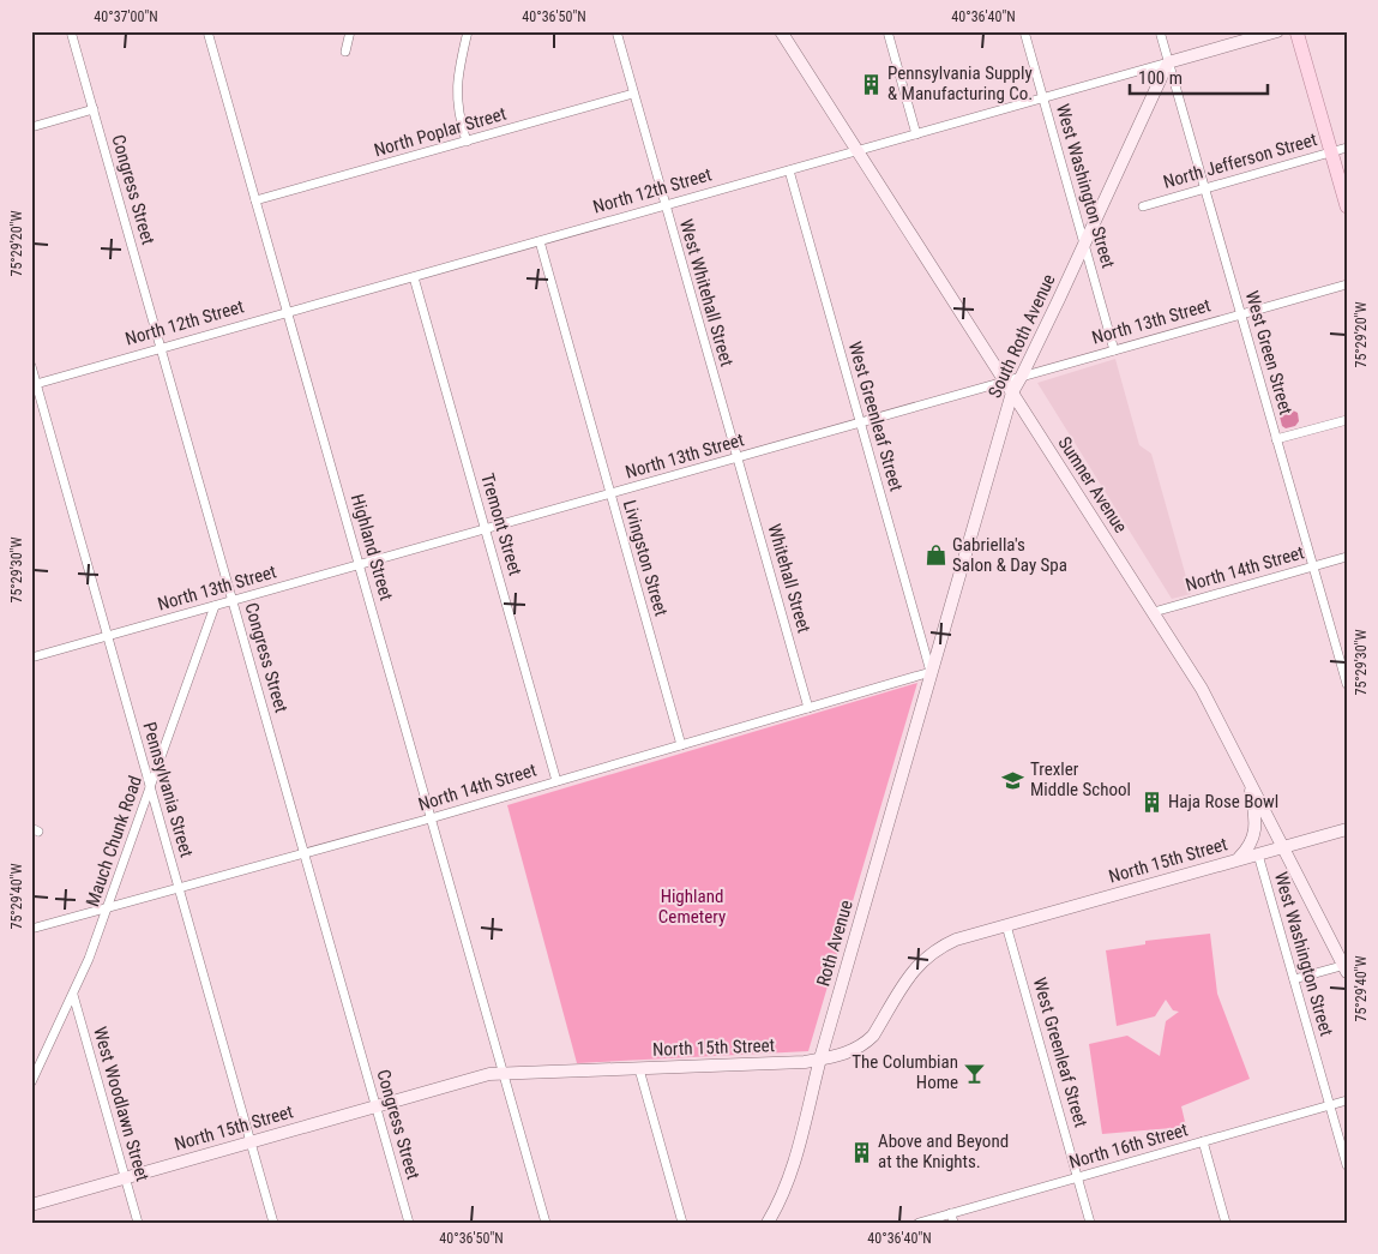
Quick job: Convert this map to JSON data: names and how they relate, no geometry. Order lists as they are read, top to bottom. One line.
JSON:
{"streets":{"main road":["North 12th Street","South Roth Avenue","Sumner Avenue","North 15th Street","Roth Avenue"],"street":["North Poplar Street","North Jefferson Street","West Washington Street","Congress Street","West Whitehall Street","North 13th Street","West Green Street","West Greenleaf Street","Tremont Street","Highland Street","Livingston Street","North 14th Street","Whitehall Street","Pennsylvania Street","Mauch Chunk Road","West Woodlawn Street","North 16th Street"]},"crossings":[["North Poplar Street","West Whitehall Street"],["North Poplar Street","Highland Street"],["North Jefferson Street","West Green Street"],["West Washington Street","North 12th Street"],["West Washington Street","North 13th Street"],["West Washington Street","South Roth Avenue"],["West Washington Street","North 15th Street"],["West Washington Street","North 16th Street"],["Congress Street","North 12th Street"],["Congress Street","North 13th Street"],["Congress Street","North 14th Street"],["Congress Street","North 15th Street"],["North 12th Street","West Whitehall Street"],["North 12th Street","South Roth Avenue"],["North 12th Street","West Green Street"],["North 12th Street","West Greenleaf Street"],["North 12th Street","Sumner Avenue"],["North 12th Street","Tremont Street"],["North 12th Street","Highland Street"],["North 12th Street","Livingston Street"],["North 12th Street","Pennsylvania Street"],["West Whitehall Street","North 13th Street"],["West Whitehall Street","Whitehall Street"],["North 13th Street","South Roth Avenue"],["North 13th Street","West Green Street"],["North 13th Street","West Greenleaf Street"],["North 13th Street","Sumner Avenue"],["North 13th Street","Tremont Street"],["North 13th Street","Highland Street"],["North 13th Street","Livingston Street"],["North 13th Street","Whitehall Street"],["North 13th Street","Pennsylvania Street"],["North 13th Street","Mauch Chunk Road"],["South Roth Avenue","West Green Street"],["South Roth Avenue","West Greenleaf Street"],["South Roth Avenue","Sumner Avenue"],["South Roth Avenue","North 14th Street"],["South Roth Avenue","Roth Avenue"],["West Green Street","North 14th Street"],["West Greenleaf Street","North 14th Street"],["West Greenleaf Street","North 15th Street"],["West Greenleaf Street","Roth Avenue"],["West Greenleaf Street","North 16th Street"],["Sumner Avenue","North 14th Street"],["Sumner Avenue","North 15th Street"],["Tremont Street","North 14th Street"],["Highland Street","North 14th Street"],["Highland Street","North 15th Street"],["Livingston Street","North 14th Street"],["North 14th Street","Whitehall Street"],["North 14th Street","Pennsylvania Street"],["North 14th Street","Mauch Chunk Road"],["North 14th Street","Roth Avenue"],["Pennsylvania Street","Mauch Chunk Road"],["Pennsylvania Street","North 15th Street"],["Mauch Chunk Road","West Woodlawn Street"],["North 15th Street","Roth Avenue"],["North 15th Street","West Woodlawn Street"]],"parks":["Highland Cemetery"],"places":{"building":["Pennsylvania Supply & Manufacturing Co.","Haja Rose Bowl","Above and Beyond at the Knights."],"shop":["Gabriella's Salon & Day Spa"],"school or university":["Trexler Middle School"],"bar":["The Columbian Home"]},"scale_bar":"100 m","coordinates":["40°37'00\"N","40°36'50\"N","40°36'40\"N","75°29'20\"W","75°29'30\"W","75°29'40\"W"]}
